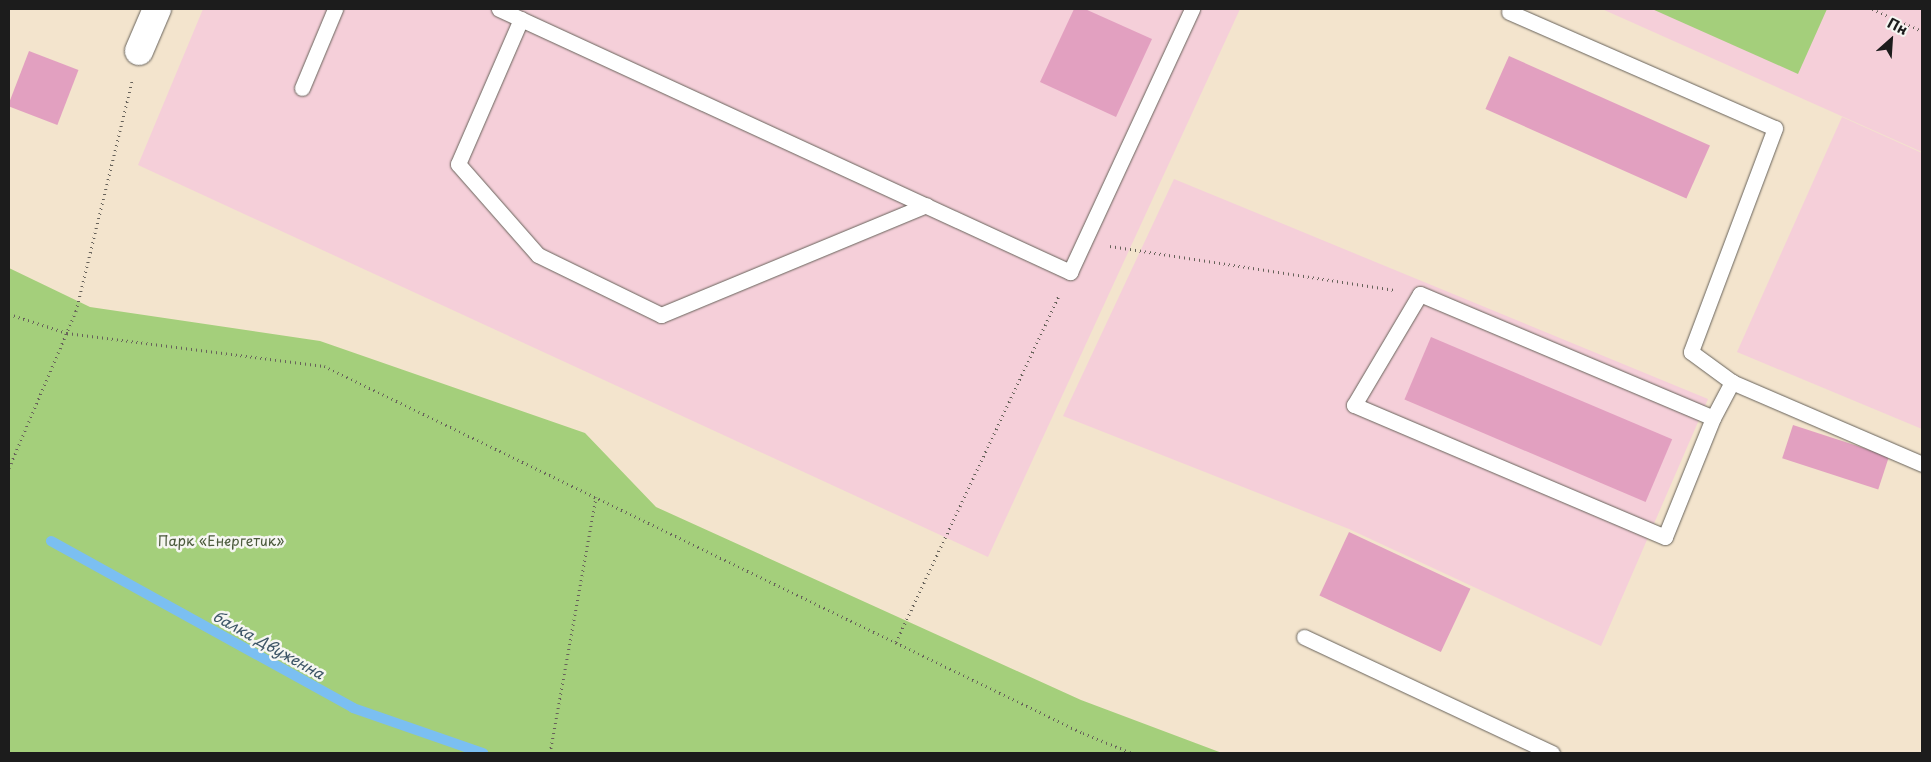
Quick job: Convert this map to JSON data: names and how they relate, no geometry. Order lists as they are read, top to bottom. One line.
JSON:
{"water":["балка Двуженна"],"parks":["Парк «Енергетик»"],"north":"top right"}
